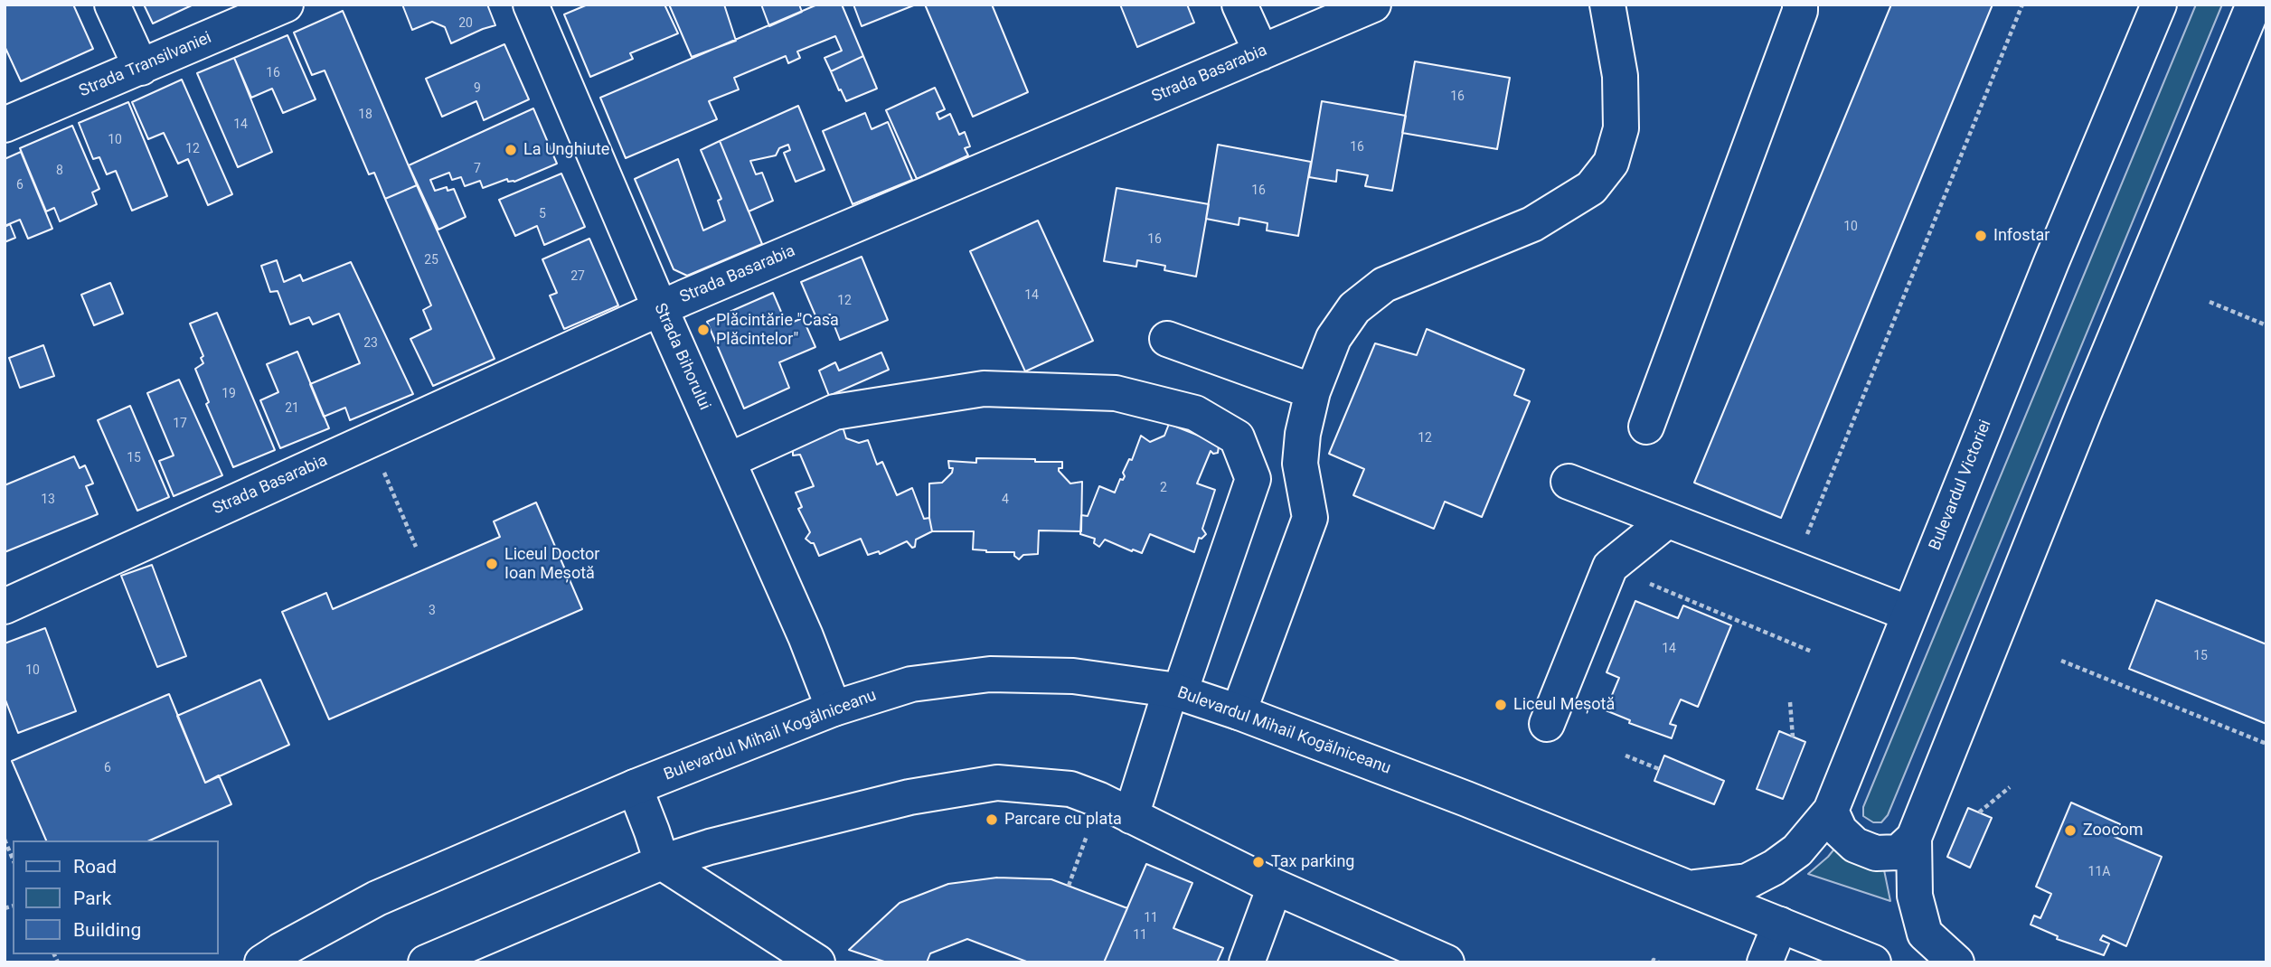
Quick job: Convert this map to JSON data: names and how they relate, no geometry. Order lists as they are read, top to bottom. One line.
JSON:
{"streets":{"main road":["Strada Transilvaniei","Strada Basarabia","Strada Bihorului","Bulevardul Victoriei","Bulevardul Mihail Kogălniceanu"]},"crossings":[["Strada Basarabia","Strada Bihorului"],["Strada Bihorului","Bulevardul Mihail Kogălniceanu"],["Bulevardul Victoriei","Bulevardul Mihail Kogălniceanu"]],"places":["La Unghiute","Infostar","Plăcintărie \"Casa Plăcintelor\"","Liceul Doctor Ioan Meșotă","Liceul Meșotă","Parcare cu plata","Zoocom","Tax parking"],"house_numbers":["20","16","9","16","18","14","10","16","12","7","8","6","16","5","10","16","25","27","14","12","23","19","21","17","12","15","2","13","4","3","14","15","10","6","11A","11","11"],"legend":["Road","Park","Building"]}
